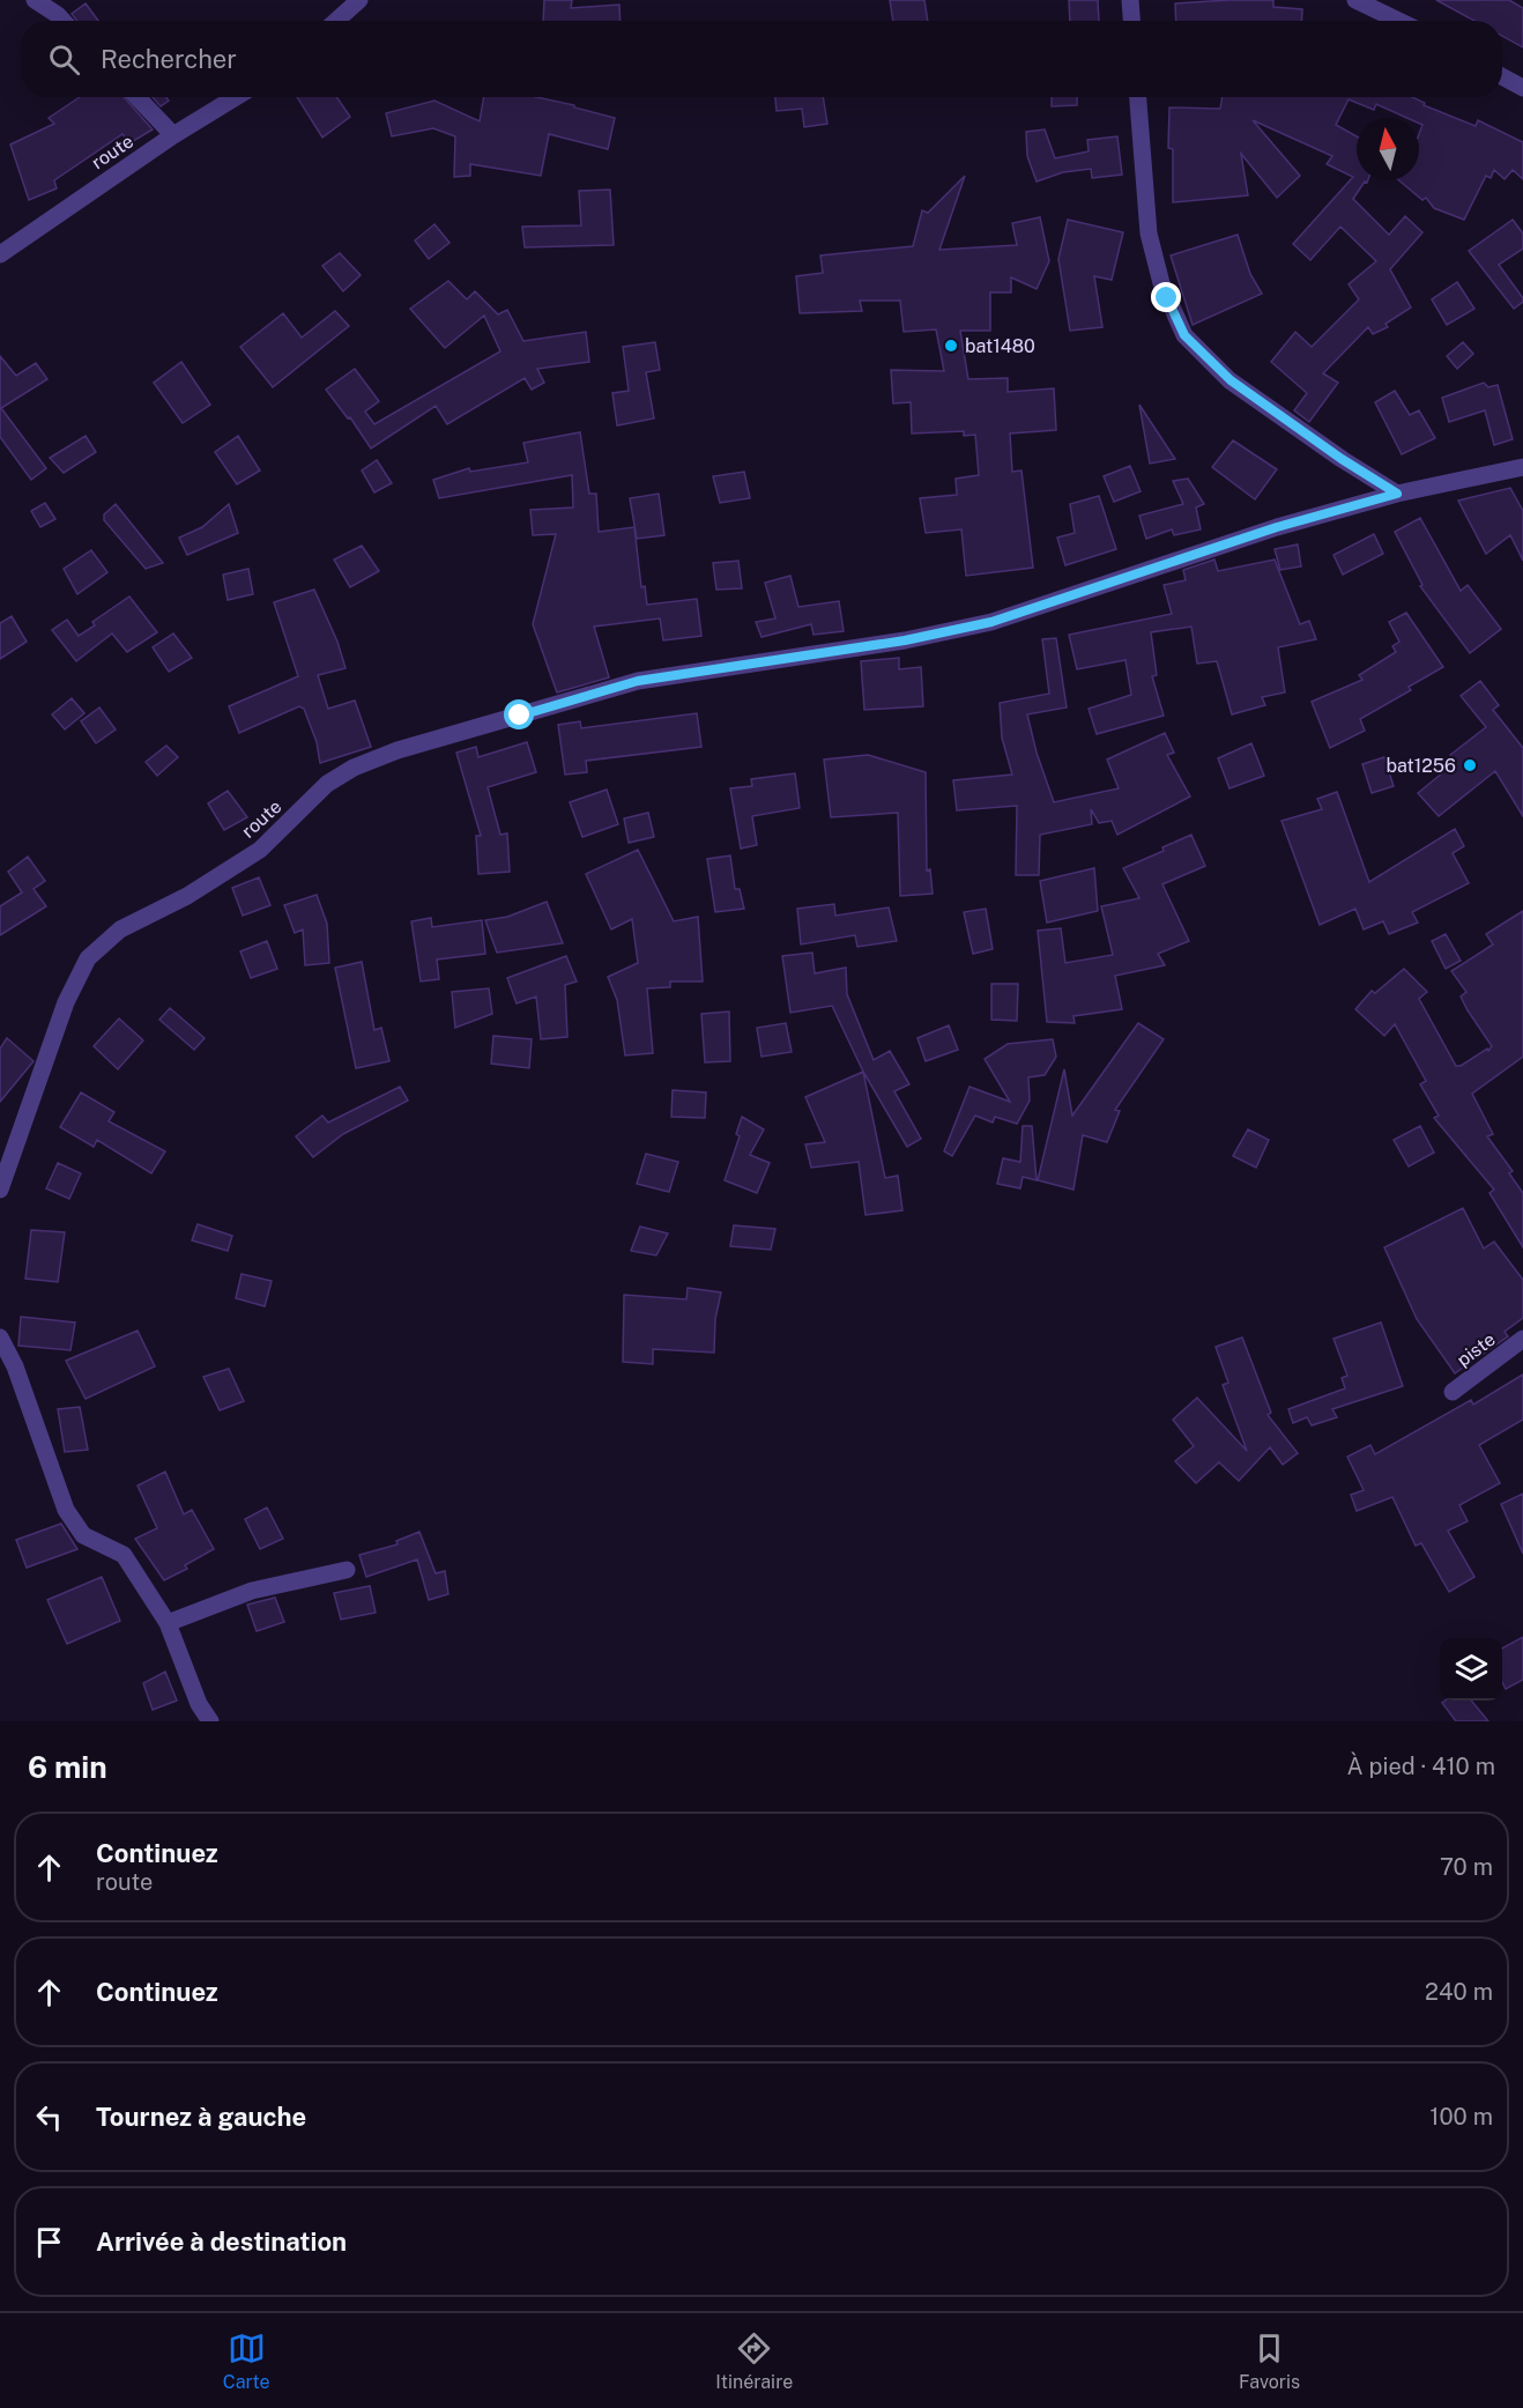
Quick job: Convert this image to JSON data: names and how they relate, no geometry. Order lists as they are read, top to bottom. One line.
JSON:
{"streets":{"street":["route","piste"]},"places":["bat1480","bat1256"],"north":"top","page":{"search":"Rechercher","heading":["6 min","À pied · 410 m"],"list":[["Continuez","route","70 m"],["Continuez","240 m"],["Tournez à gauche","100 m"],"Arrivée à destination"],"nav":["Carte","Itinéraire","Favoris"]}}
